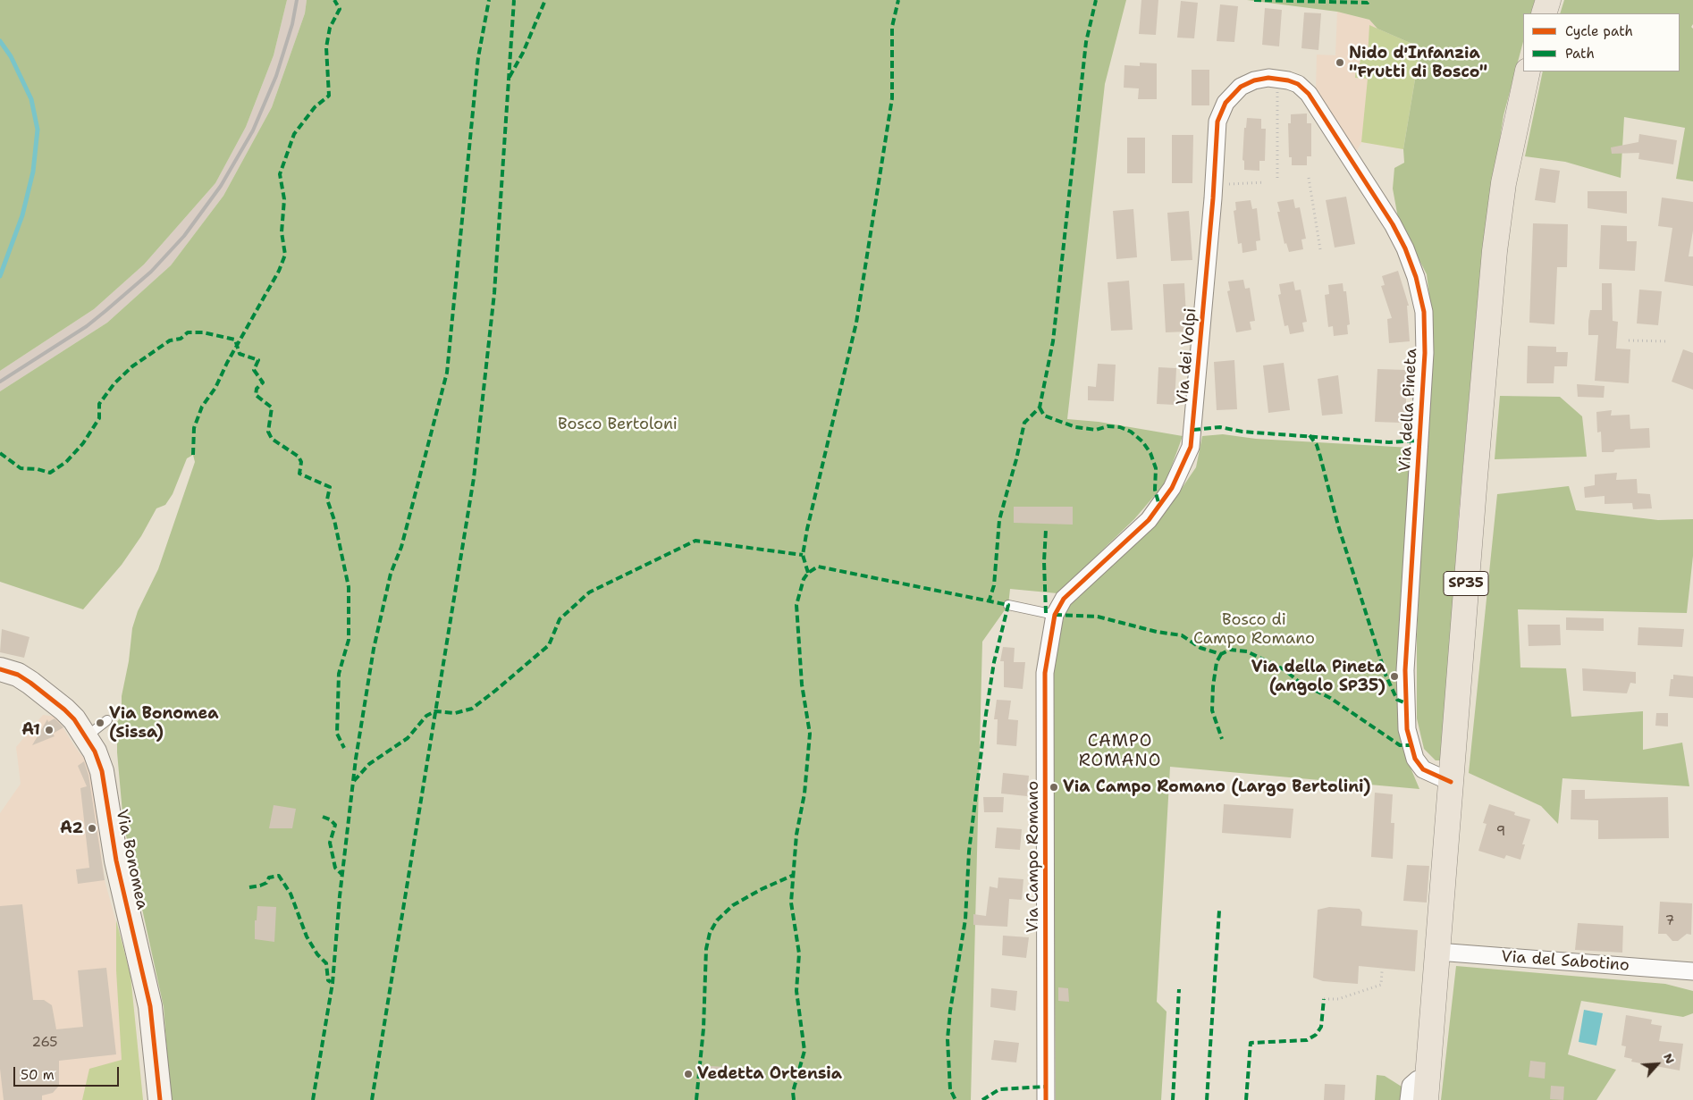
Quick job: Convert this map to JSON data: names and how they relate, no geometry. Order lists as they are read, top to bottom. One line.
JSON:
{"streets":{"main road":["SP35"],"street":["Via dei Volpi","Via della Pineta","Via Campo Romano","Via Bonomea","Via del Sabotino"]},"crossings":[["Via dei Volpi","Via della Pineta"],["Via dei Volpi","Via Campo Romano"],["Via della Pineta","SP35"],["SP35","Via del Sabotino"]],"districts":["CAMPO ROMANO"],"parks":["Bosco Bertoloni","Bosco di Campo Romano"],"places":["Nido d'Infanzia \"Frutti di Bosco\"","Via della Pineta (angolo SP35)","Via Bonomea (Sissa)","A1","Via Campo Romano (Largo Bertolini)","A2","Vedetta Ortensia"],"house_numbers":["9","7","265"],"legend":["Cycle path","Path"],"scale_bar":"50 m","north":"top right"}
